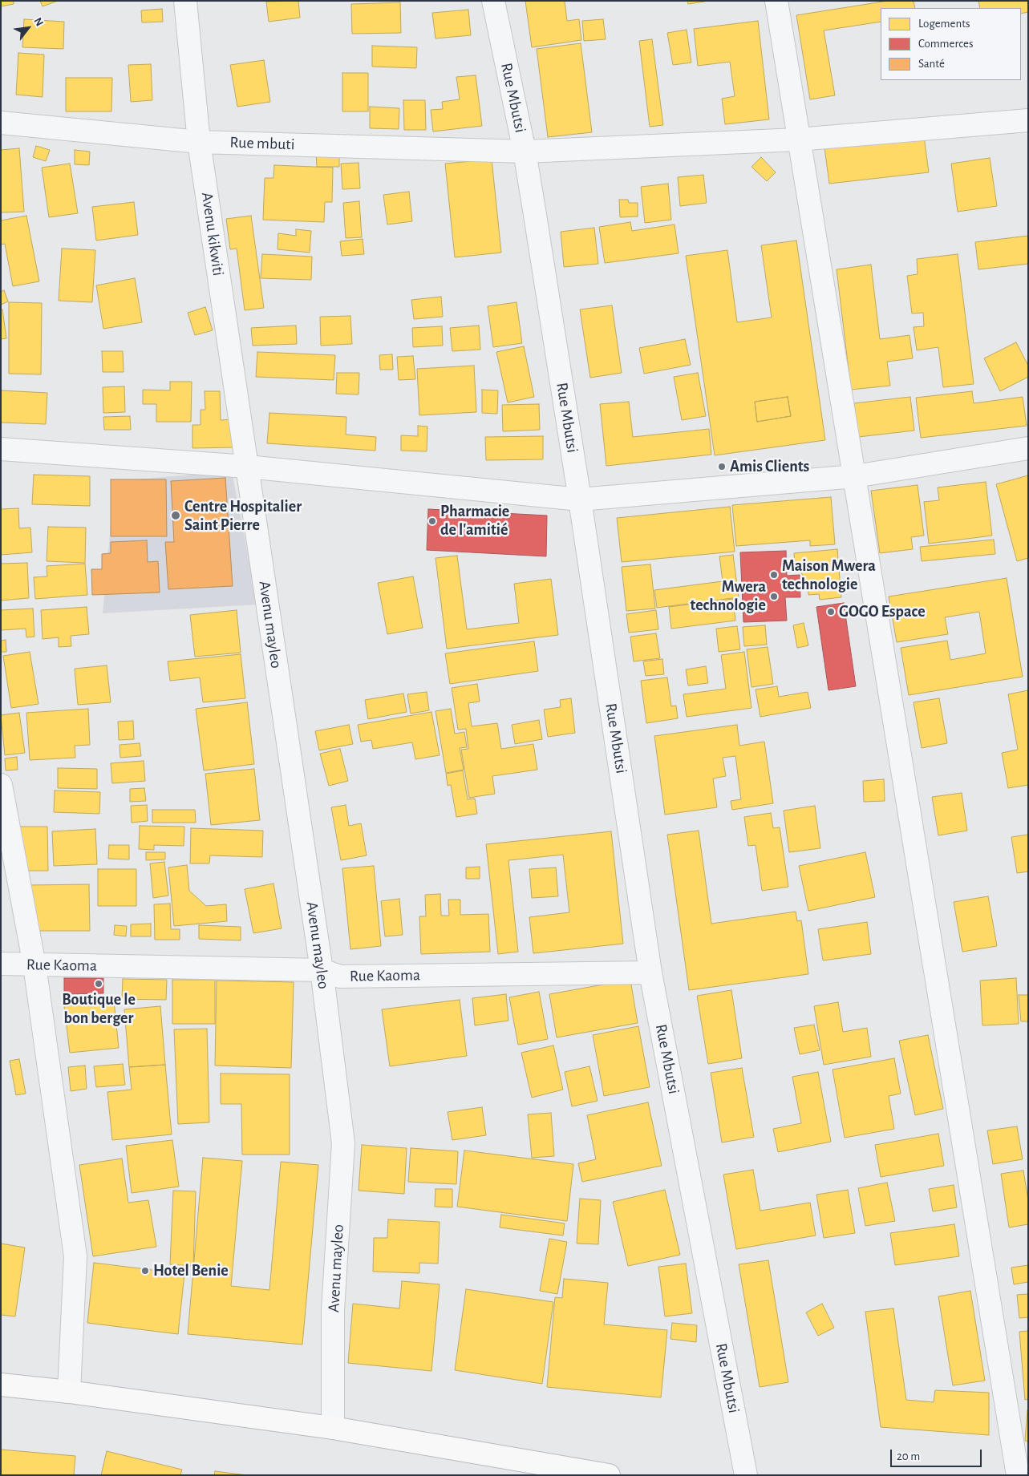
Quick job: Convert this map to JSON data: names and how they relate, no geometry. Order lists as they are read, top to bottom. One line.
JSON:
{"streets":{"street":["Rue Mbutsi","Rue mbuti","Avenu kikwiti","Avenu mayleo","Rue Kaoma"]},"crossings":[["Rue Mbutsi","Rue mbuti"],["Rue Mbutsi","Rue Kaoma"],["Rue mbuti","Avenu kikwiti"],["Avenu kikwiti","Avenu mayleo"],["Avenu mayleo","Rue Kaoma"]],"places":["Amis Clients","Centre Hospitalier Saint Pierre","Pharmacie de l'amitié","Maison Mwera technologie","Mwera technologie","GOGO Espace","Boutique le bon berger","Hotel Benie"],"legend":["Logements","Commerces","Santé"],"scale_bar":"20 m","north":"top right"}
